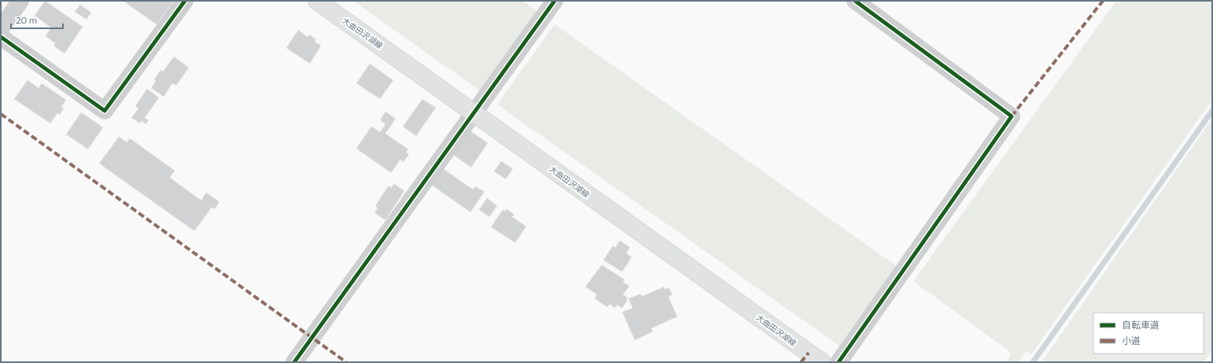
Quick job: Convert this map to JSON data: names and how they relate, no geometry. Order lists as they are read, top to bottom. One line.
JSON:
{"streets":{"main road":["大曲田沢湖線"]},"legend":["自転車道","小道"],"scale_bar":"20 m"}
